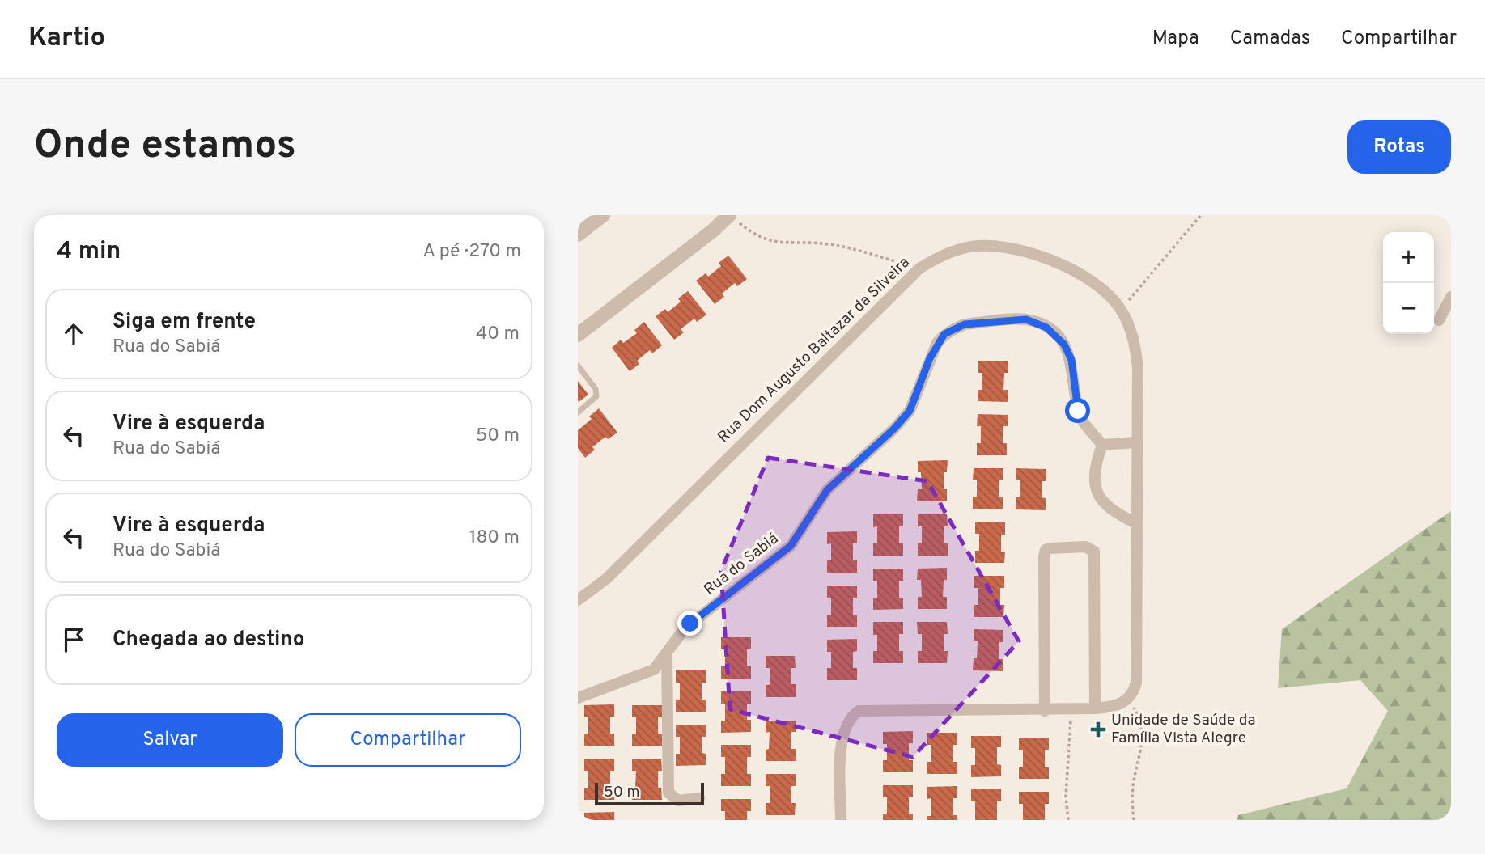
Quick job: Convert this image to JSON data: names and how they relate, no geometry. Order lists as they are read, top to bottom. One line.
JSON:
{"streets":{"street":["Rua Dom Augusto Baltazar da Silveira","Rua do Sabiá"]},"places":{"health":["Unidade de Saúde da Família Vista Alegre"]},"scale_bar":"50 m","page":{"header":"Kartio","nav":["Mapa","Camadas","Compartilhar"],"buttons":["Rotas",["Salvar","Compartilhar"]],"title":"Onde estamos","heading":["4 min","A pé · 270 m"],"map_buttons":["+","−"],"list":[["Siga em frente","Rua do Sabiá","40 m"],["Vire à esquerda","Rua do Sabiá","50 m"],["Vire à esquerda","Rua do Sabiá","180 m"],"Chegada ao destino"],"scale":"50 m"}}
